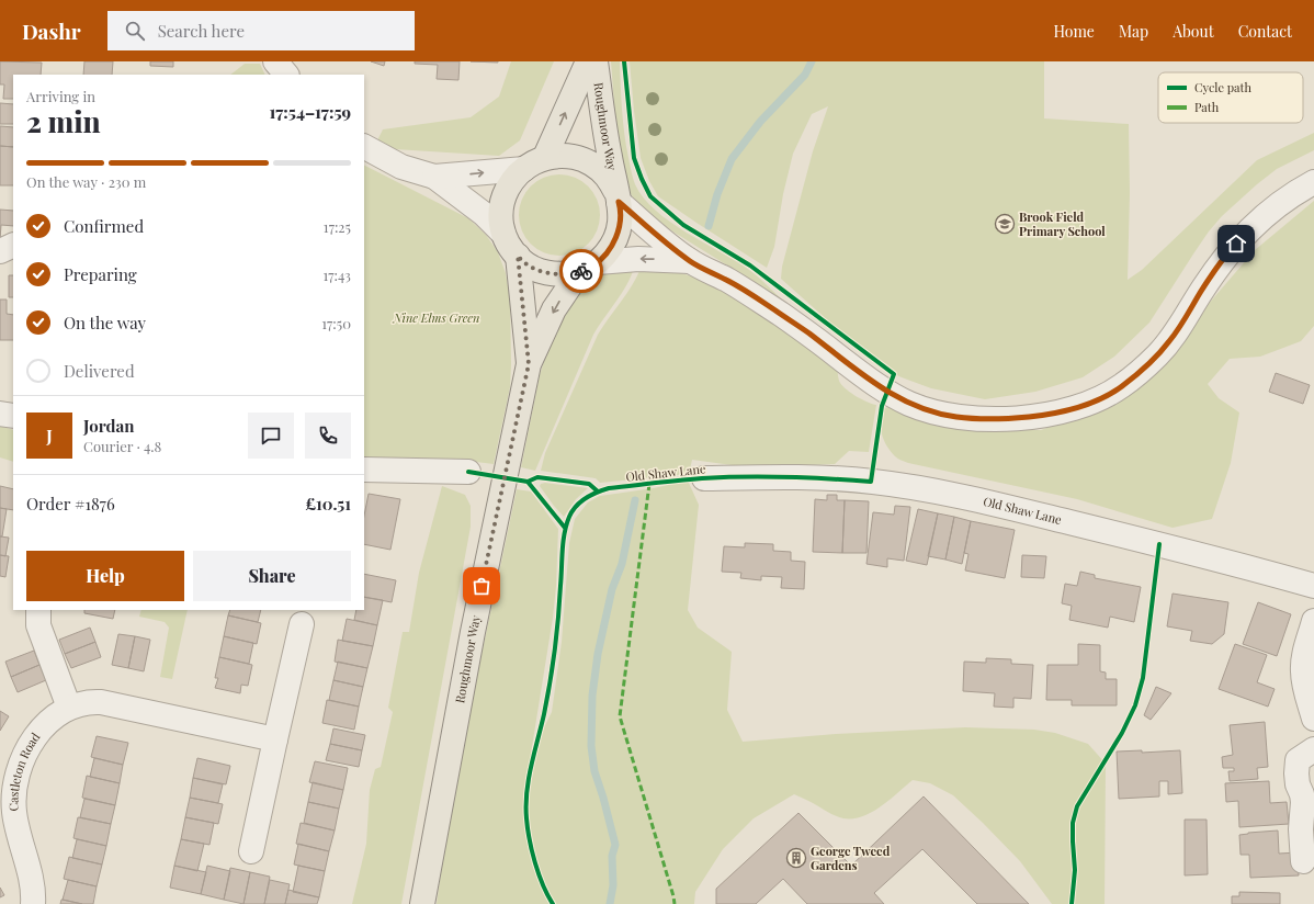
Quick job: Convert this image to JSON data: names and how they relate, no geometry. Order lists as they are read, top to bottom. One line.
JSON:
{"streets":{"main road":["Roughmoor Way"],"street":["Old Shaw Lane","Castleton Road"]},"parks":["Nine Elms Green"],"places":{"school or university":["Brook Field Primary School"],"building":["George Tweed Gardens"]},"legend":["Cycle path","Path"],"page":{"header":"Dashr","search":"Search here","nav":["Home","Map","About","Contact"],"heading":["2 min","Arriving in","17:54–17:59"],"panel":["Jordan","Courier · 4.8","Order #1876","£10.51"],"bar":"On the way · 230 m","list":[["Confirmed","17:25"],["Preparing","17:43"],["On the way","17:50"],"Delivered"],"round":"J","buttons":["Help","Share"]}}
